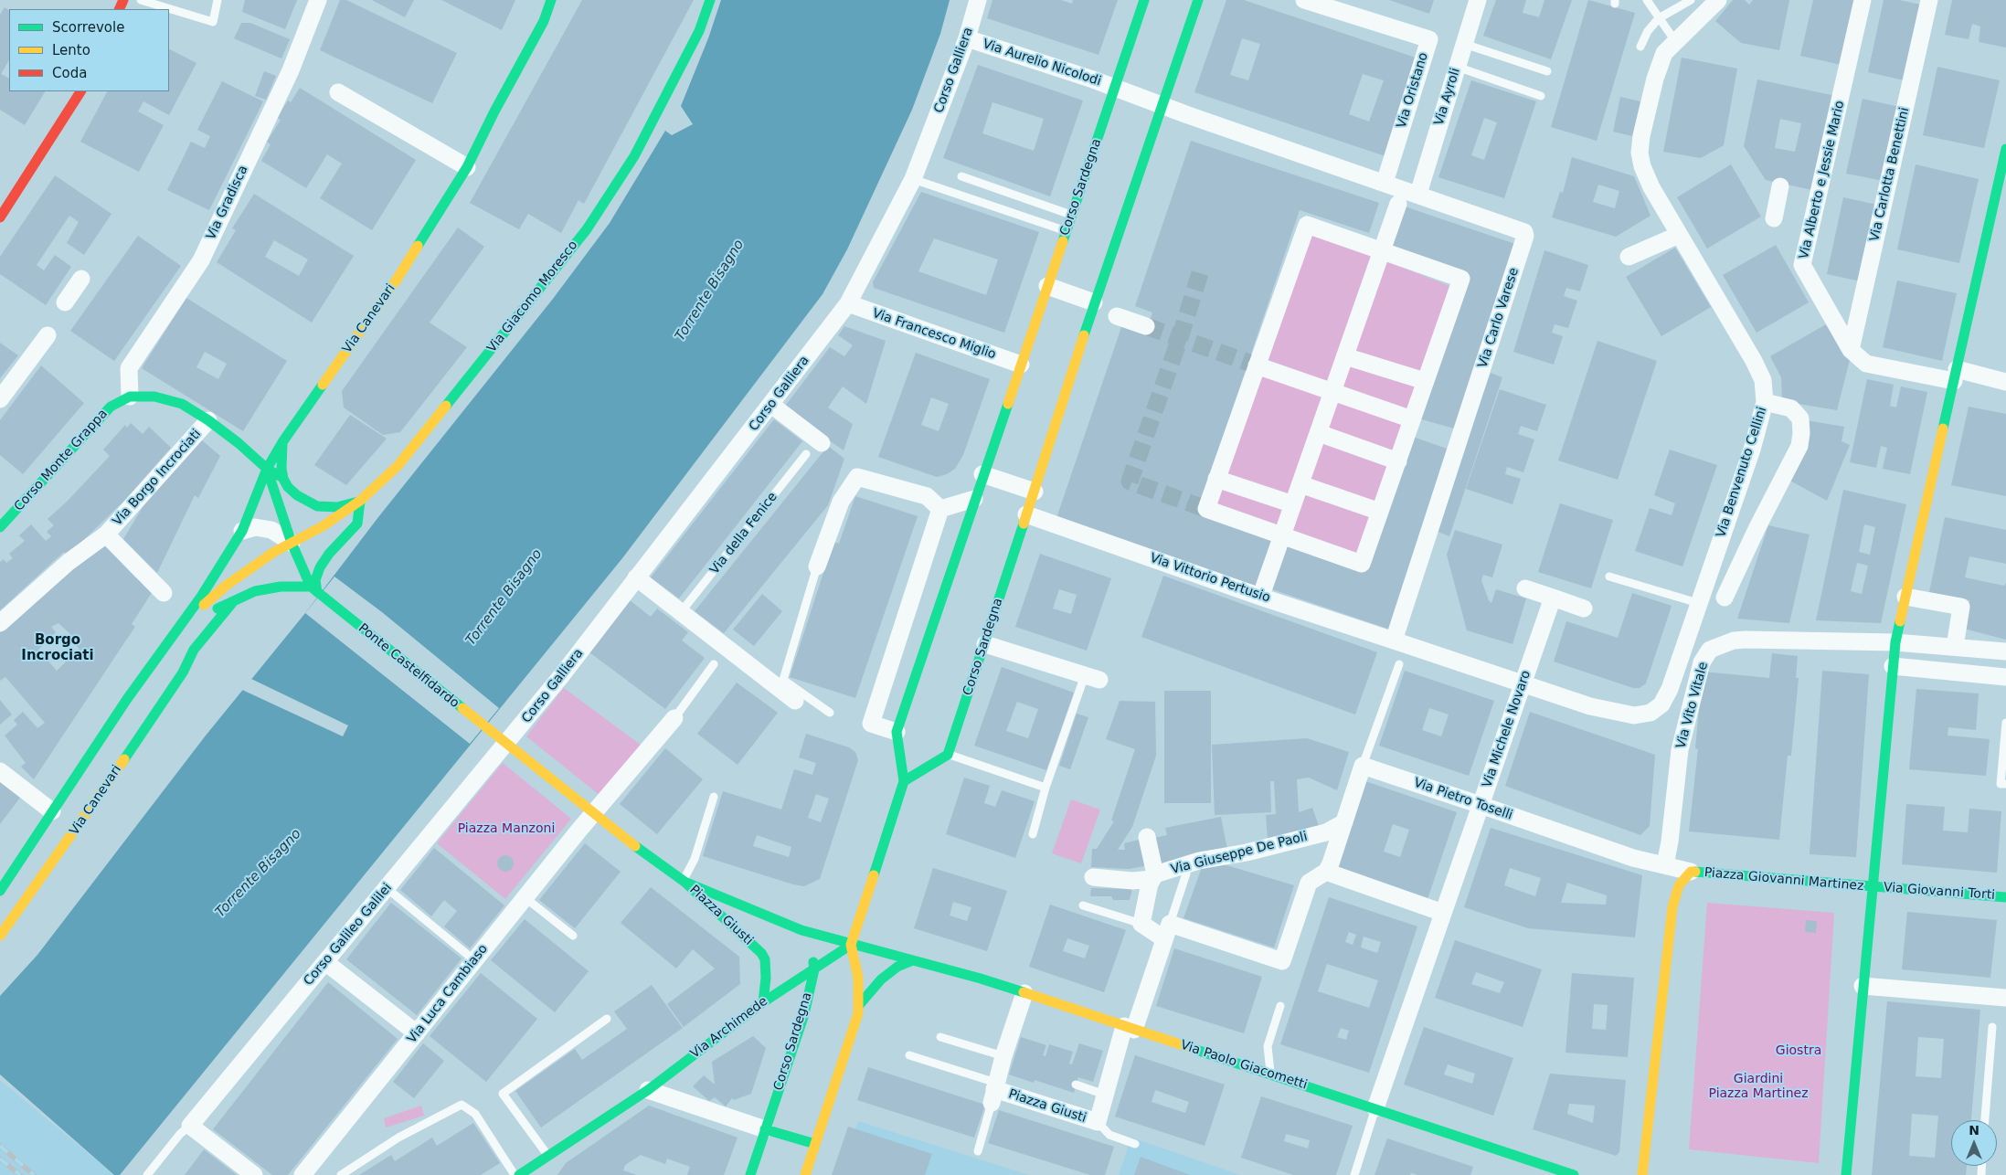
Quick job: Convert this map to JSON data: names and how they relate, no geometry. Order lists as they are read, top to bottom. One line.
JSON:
{"streets":{"street":["Via Aurelio Nicolodi","Corso Galliera","Via Oristano","Via Ayroli","Via Carlotta Benettini","Via Alberto e Jessie Mario","Corso Sardegna","Via Gradisca","Via Giacomo Moresco","Via Carlo Varese","Via Canevari","Via Francesco Miglio","Corso Monte Grappa","Via Benvenuto Cellini","Via Borgo Incrociati","Via Vittorio Pertusio","Ponte Castelfidardo","Via Vito Vitale","Via Michele Novaro","Via Pietro Toselli","Via Giuseppe De Paoli","Piazza Giovanni Martinez","Via Giovanni Torti","Piazza Giusti","Corso Galileo Galilei","Via Luca Cambiaso","Via Archimede","Via Paolo Giacometti"],"lane":["Via della Fenice"]},"crossings":[["Via Aurelio Nicolodi","Corso Galliera"],["Via Aurelio Nicolodi","Corso Sardegna"],["Corso Galliera","Via Francesco Miglio"],["Corso Galliera","Ponte Castelfidardo"],["Corso Galliera","Corso Galileo Galilei"],["Via Oristano","Via Carlo Varese"],["Via Ayroli","Via Carlo Varese"],["Via Carlotta Benettini","Via Alberto e Jessie Mario"],["Corso Sardegna","Via Carlo Varese"],["Corso Sardegna","Via Francesco Miglio"],["Corso Sardegna","Via Vittorio Pertusio"],["Corso Sardegna","Piazza Giusti"],["Corso Sardegna","Via Archimede"],["Via Gradisca","Corso Monte Grappa"],["Via Giacomo Moresco","Via Canevari"],["Via Giacomo Moresco","Corso Monte Grappa"],["Via Carlo Varese","Via Vittorio Pertusio"],["Via Canevari","Corso Monte Grappa"],["Via Canevari","Ponte Castelfidardo"],["Corso Monte Grappa","Via Borgo Incrociati"],["Via Benvenuto Cellini","Via Michele Novaro"],["Ponte Castelfidardo","Corso Galileo Galilei"],["Via Vito Vitale","Via Pietro Toselli"],["Via Michele Novaro","Via Pietro Toselli"],["Via Michele Novaro","Via Paolo Giacometti"],["Via Pietro Toselli","Piazza Giovanni Martinez"],["Via Giuseppe De Paoli","Piazza Giusti"],["Via Giuseppe De Paoli","Via Paolo Giacometti"],["Piazza Giovanni Martinez","Via Giovanni Torti"],["Piazza Giusti","Via Luca Cambiaso"],["Piazza Giusti","Via Archimede"],["Piazza Giusti","Via Paolo Giacometti"]],"districts":["Borgo Incrociati"],"water":["Torrente Bisagno"],"parks":["Piazza Manzoni","Giostra","Giardini Piazza Martinez"],"legend":["Scorrevole","Lento","Coda"],"north":"top"}
